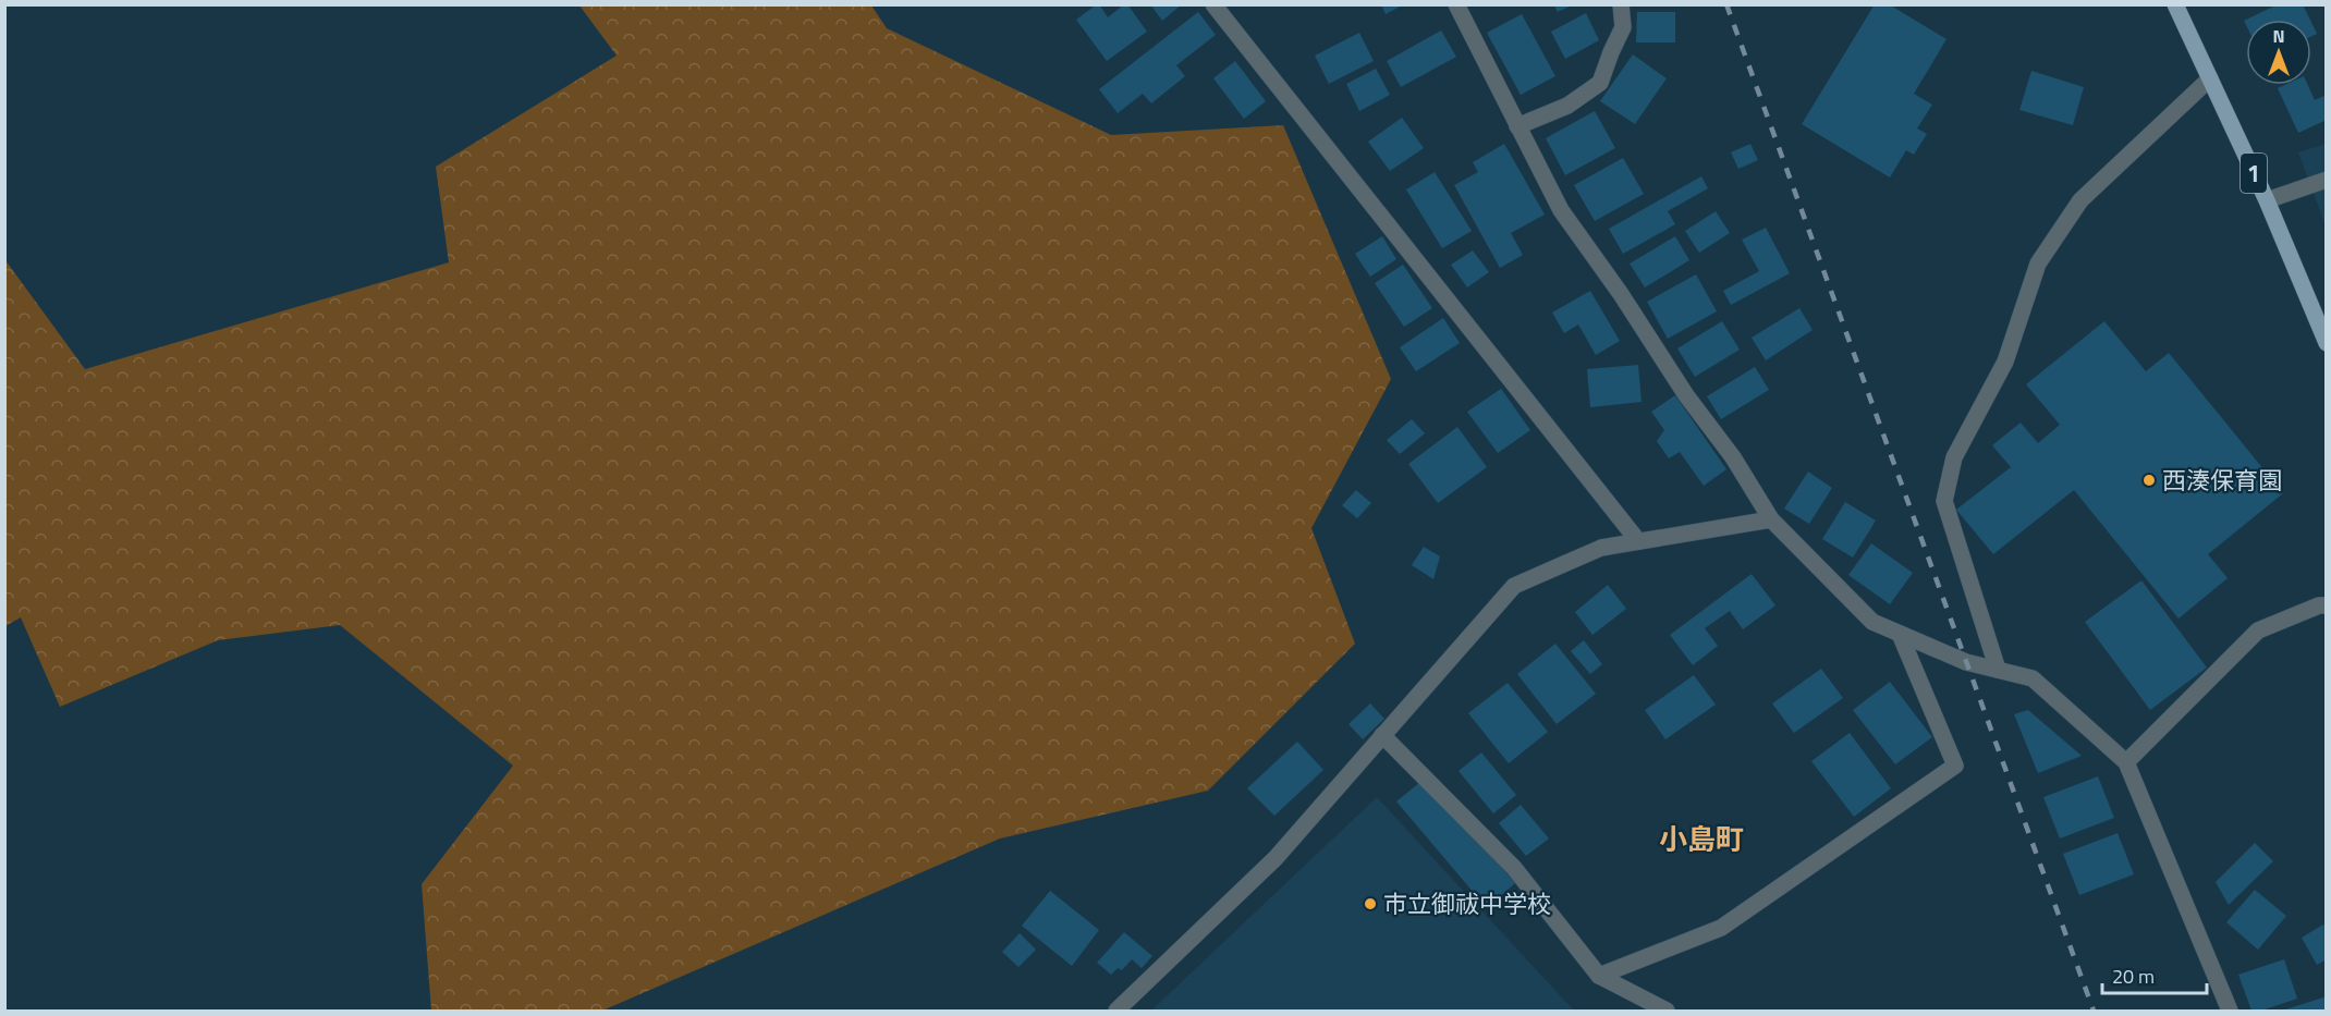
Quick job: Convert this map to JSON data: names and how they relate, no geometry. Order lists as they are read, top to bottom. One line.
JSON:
{"streets":{"main road":["1"]},"districts":["小島町"],"places":["西湊保育園","市立御祓中学校"],"scale_bar":"20 m","north":"top"}
